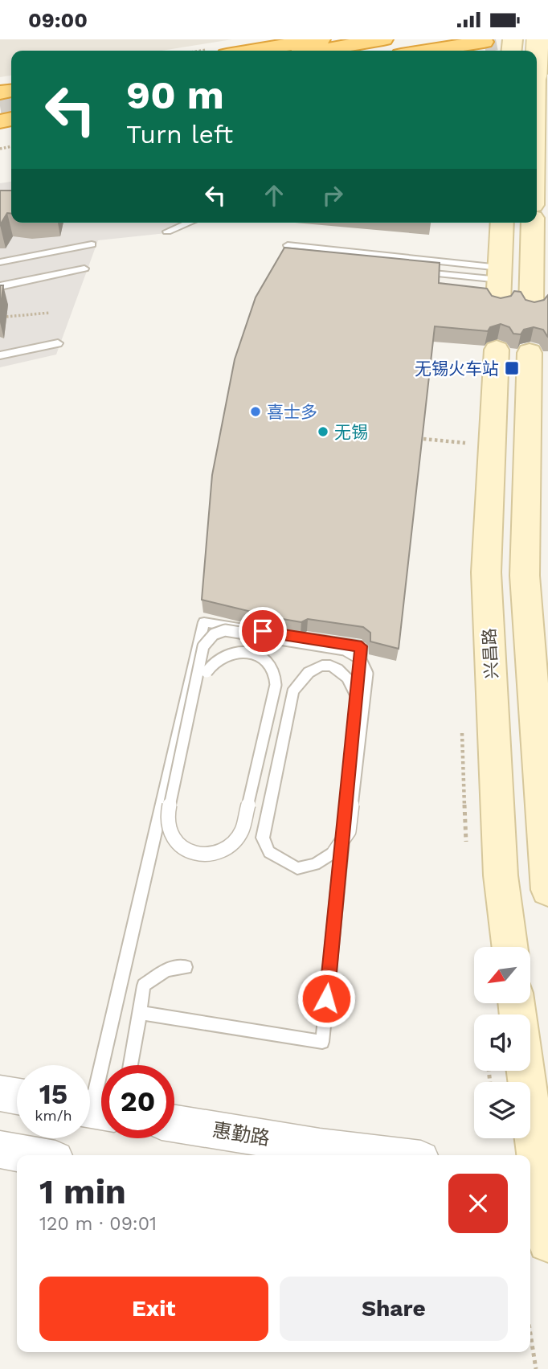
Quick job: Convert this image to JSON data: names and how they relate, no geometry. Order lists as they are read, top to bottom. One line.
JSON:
{"streets":{"main road":["兴昌路"],"street":["惠勤路"]},"places":{"transit":["无锡火车站"],"other":["喜士多","无锡"]},"north":"bottom left","page":{"status":"09:00","turn":["90 m","Turn left"],"speed":"15 km/h","limit":"20","heading":["1 min","120 m · 09:01"],"buttons":["Exit","Share"]}}
